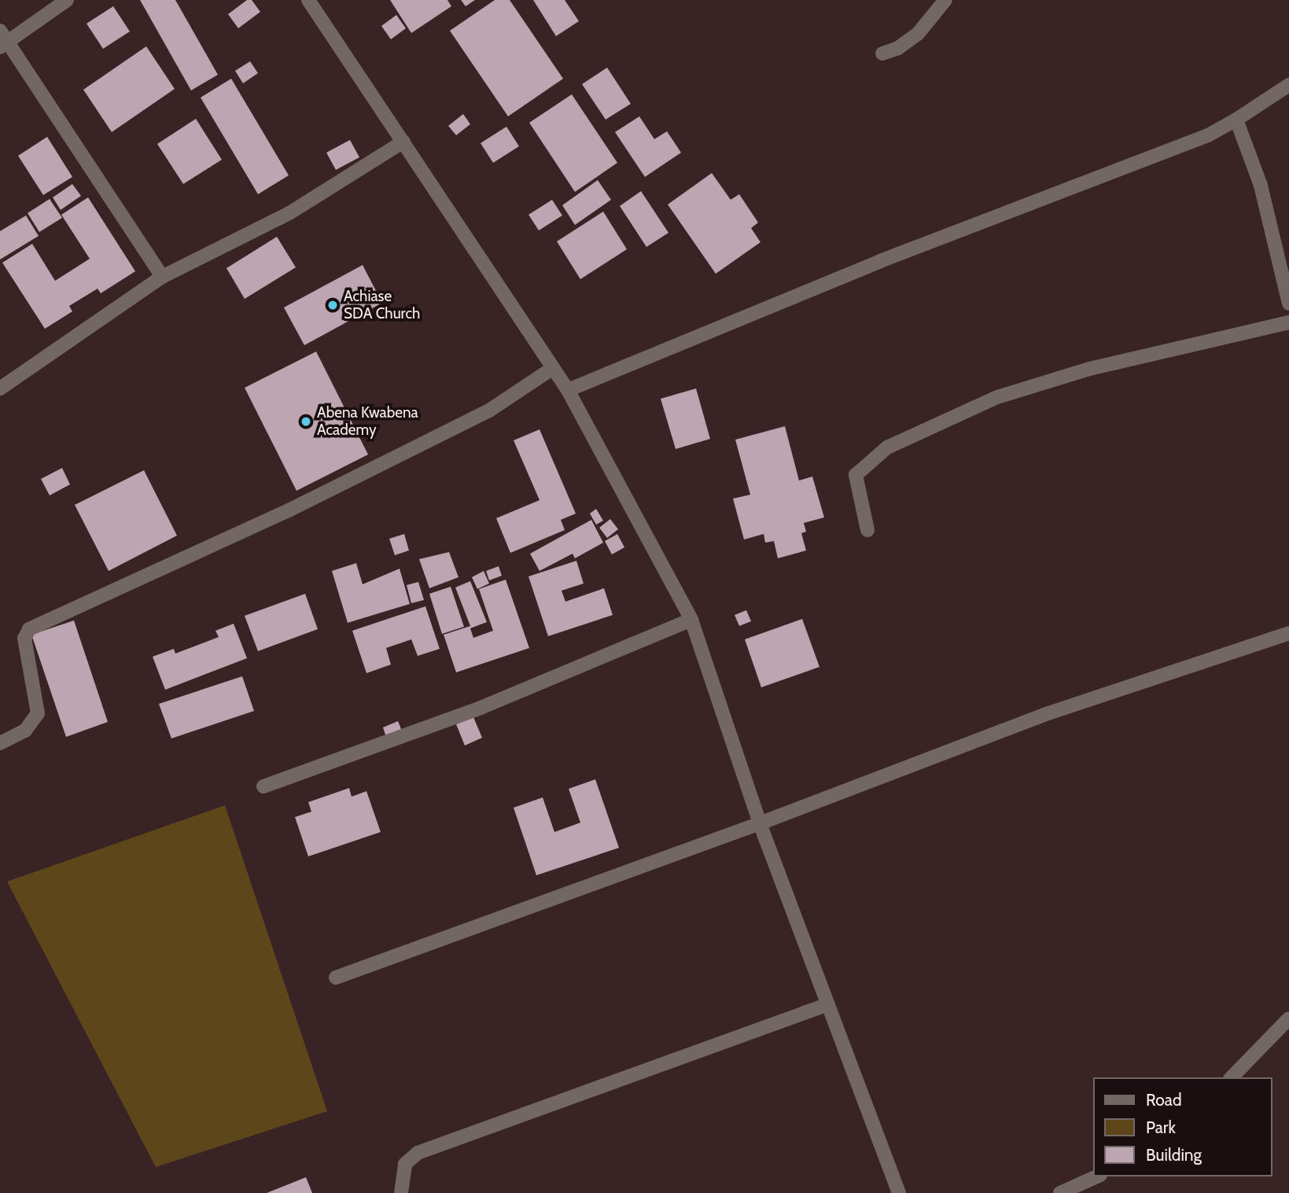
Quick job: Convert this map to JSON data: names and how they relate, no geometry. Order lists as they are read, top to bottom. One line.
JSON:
{"places":["Achiase SDA Church","Abena Kwabena Academy"],"legend":["Road","Park","Building"]}
